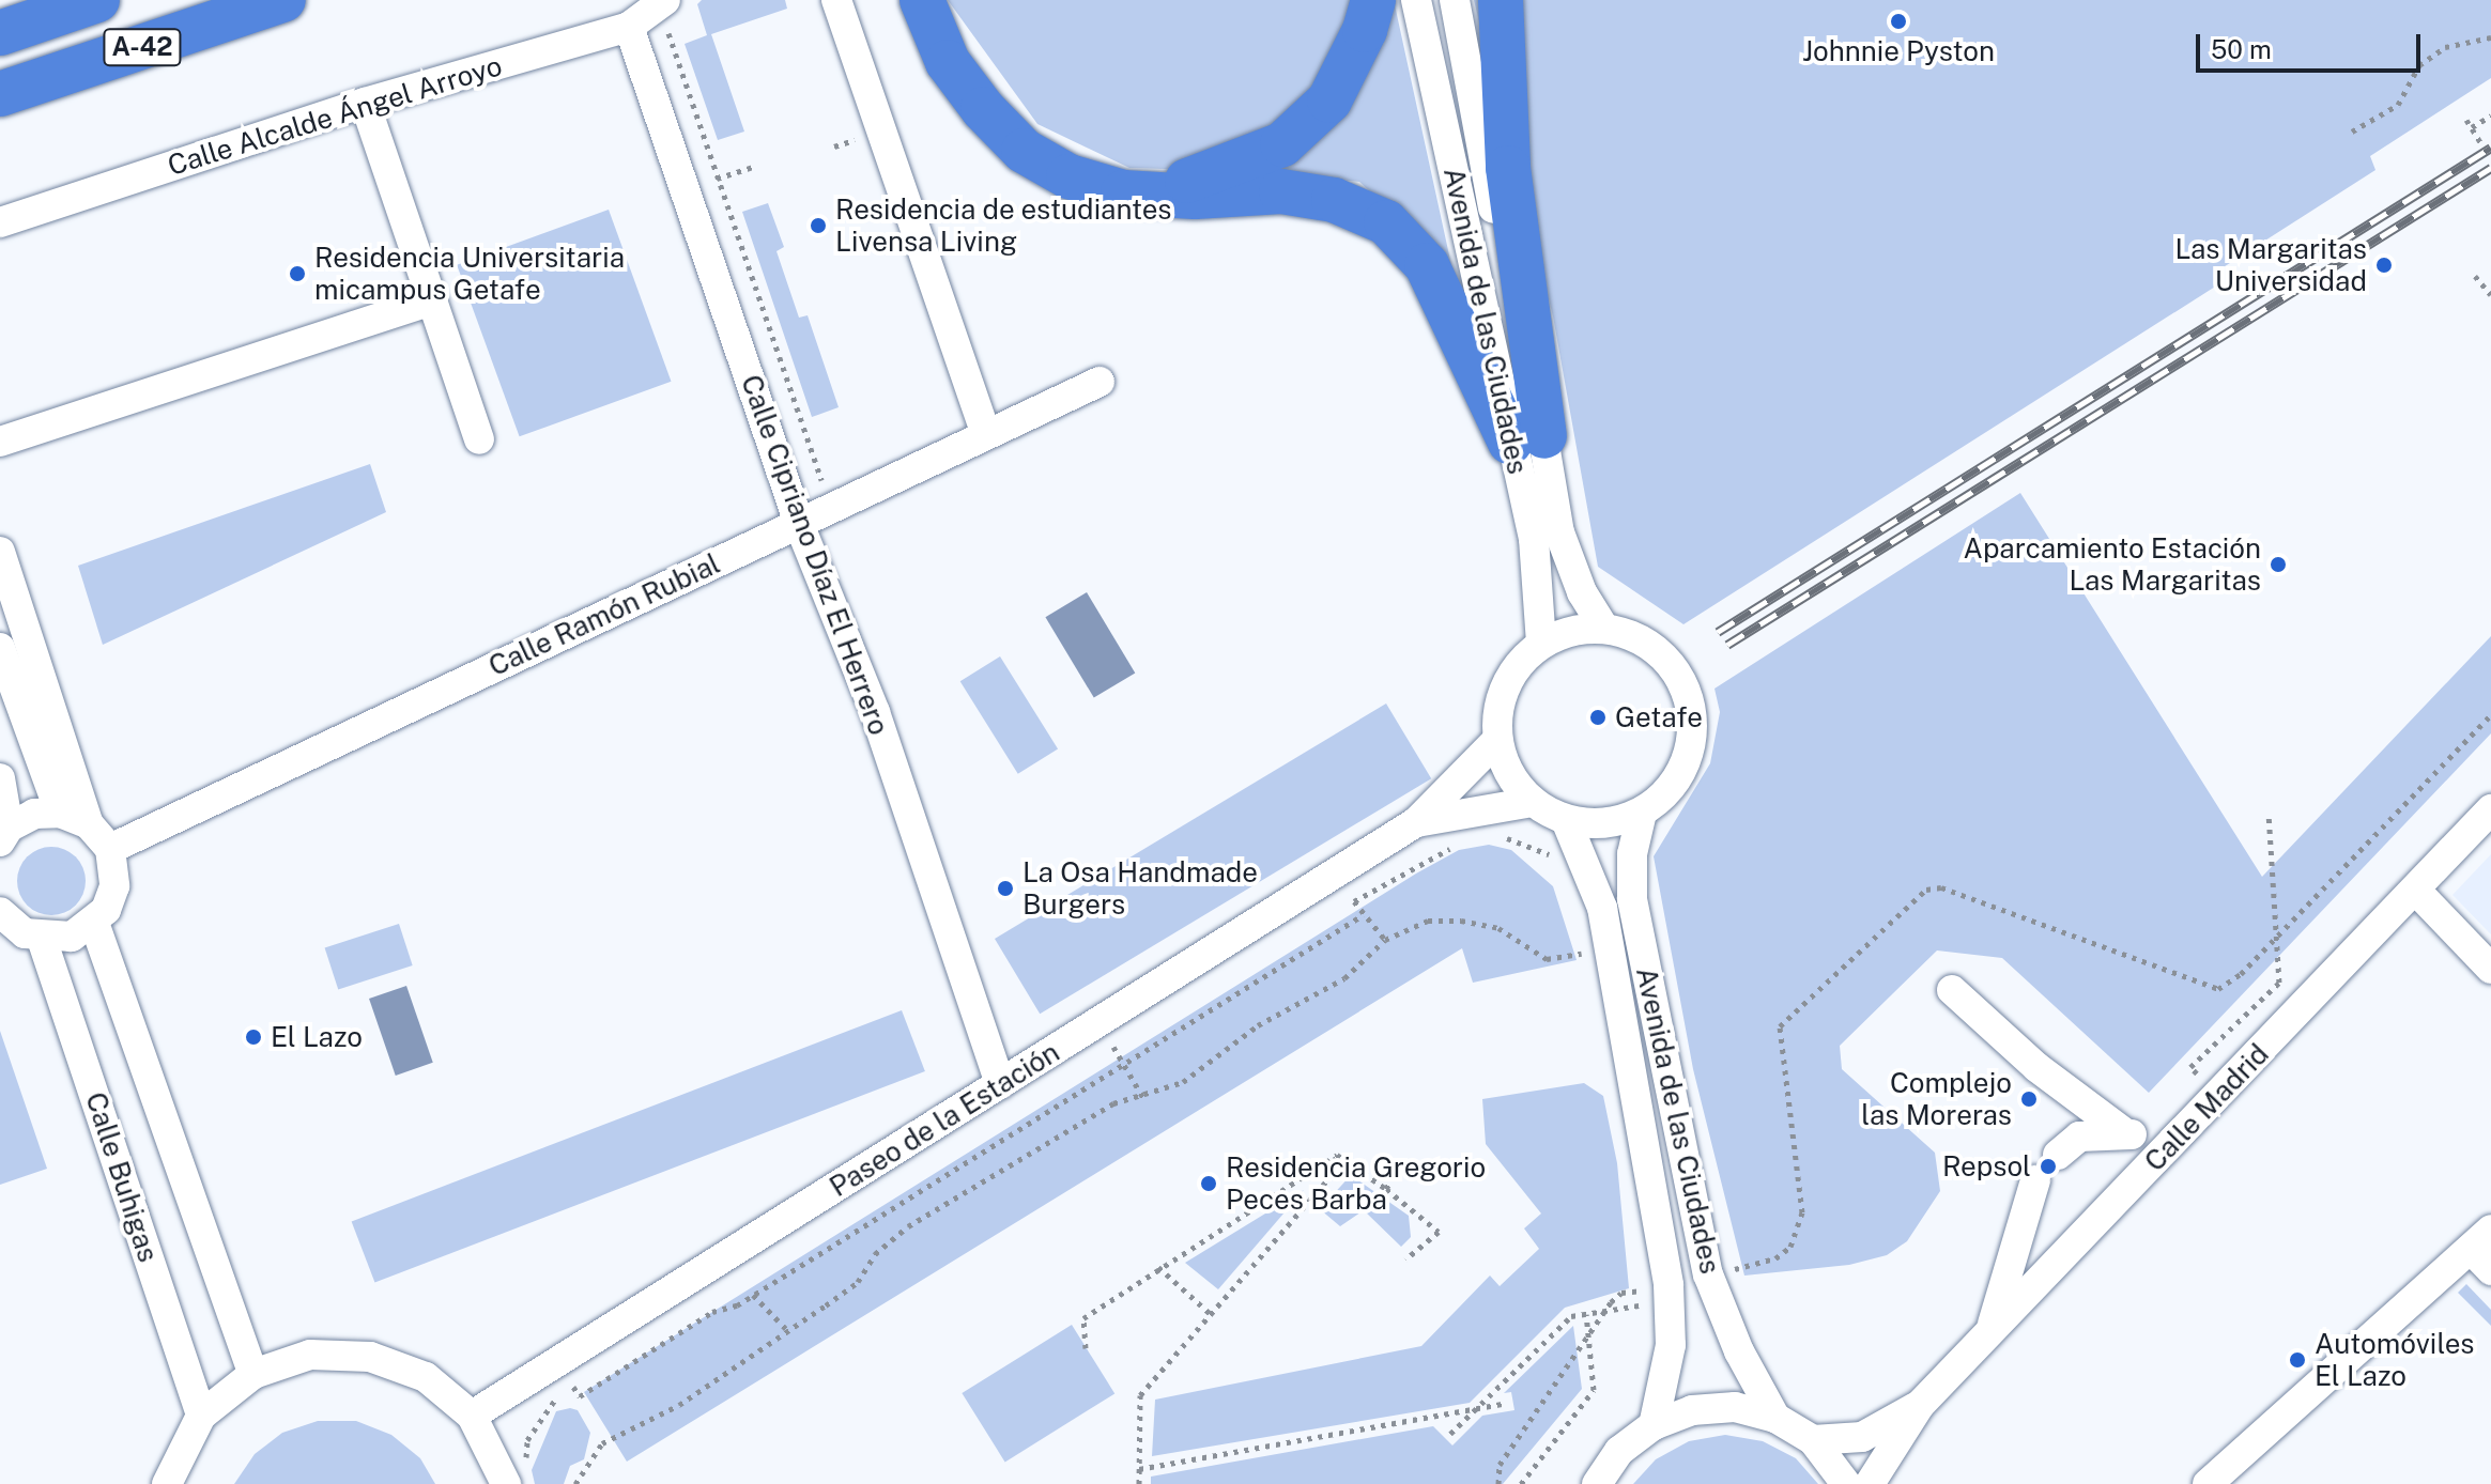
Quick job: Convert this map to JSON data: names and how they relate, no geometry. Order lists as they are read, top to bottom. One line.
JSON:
{"streets":{"highway":["A-42"],"street":["Calle Alcalde Ángel Arroyo","Avenida de las Ciudades","Calle Cipriano Díaz El Herrero","Calle Ramón Rubial","Calle Madrid","Paseo de la Estación","Calle Buhigas"]},"crossings":[["Calle Alcalde Ángel Arroyo","Calle Cipriano Díaz El Herrero"],["Avenida de las Ciudades","Paseo de la Estación"],["Calle Cipriano Díaz El Herrero","Calle Ramón Rubial"],["Calle Cipriano Díaz El Herrero","Paseo de la Estación"]],"places":["Johnnie Pyston","Residencia de estudiantes Livensa Living","Las Margaritas Universidad","Residencia Universitaria micampus Getafe","Aparcamiento Estación Las Margaritas","Getafe","La Osa Handmade Burgers","El Lazo","Complejo las Moreras","Repsol","Residencia Gregorio Peces Barba","Automóviles El Lazo"],"scale_bar":"50 m"}
